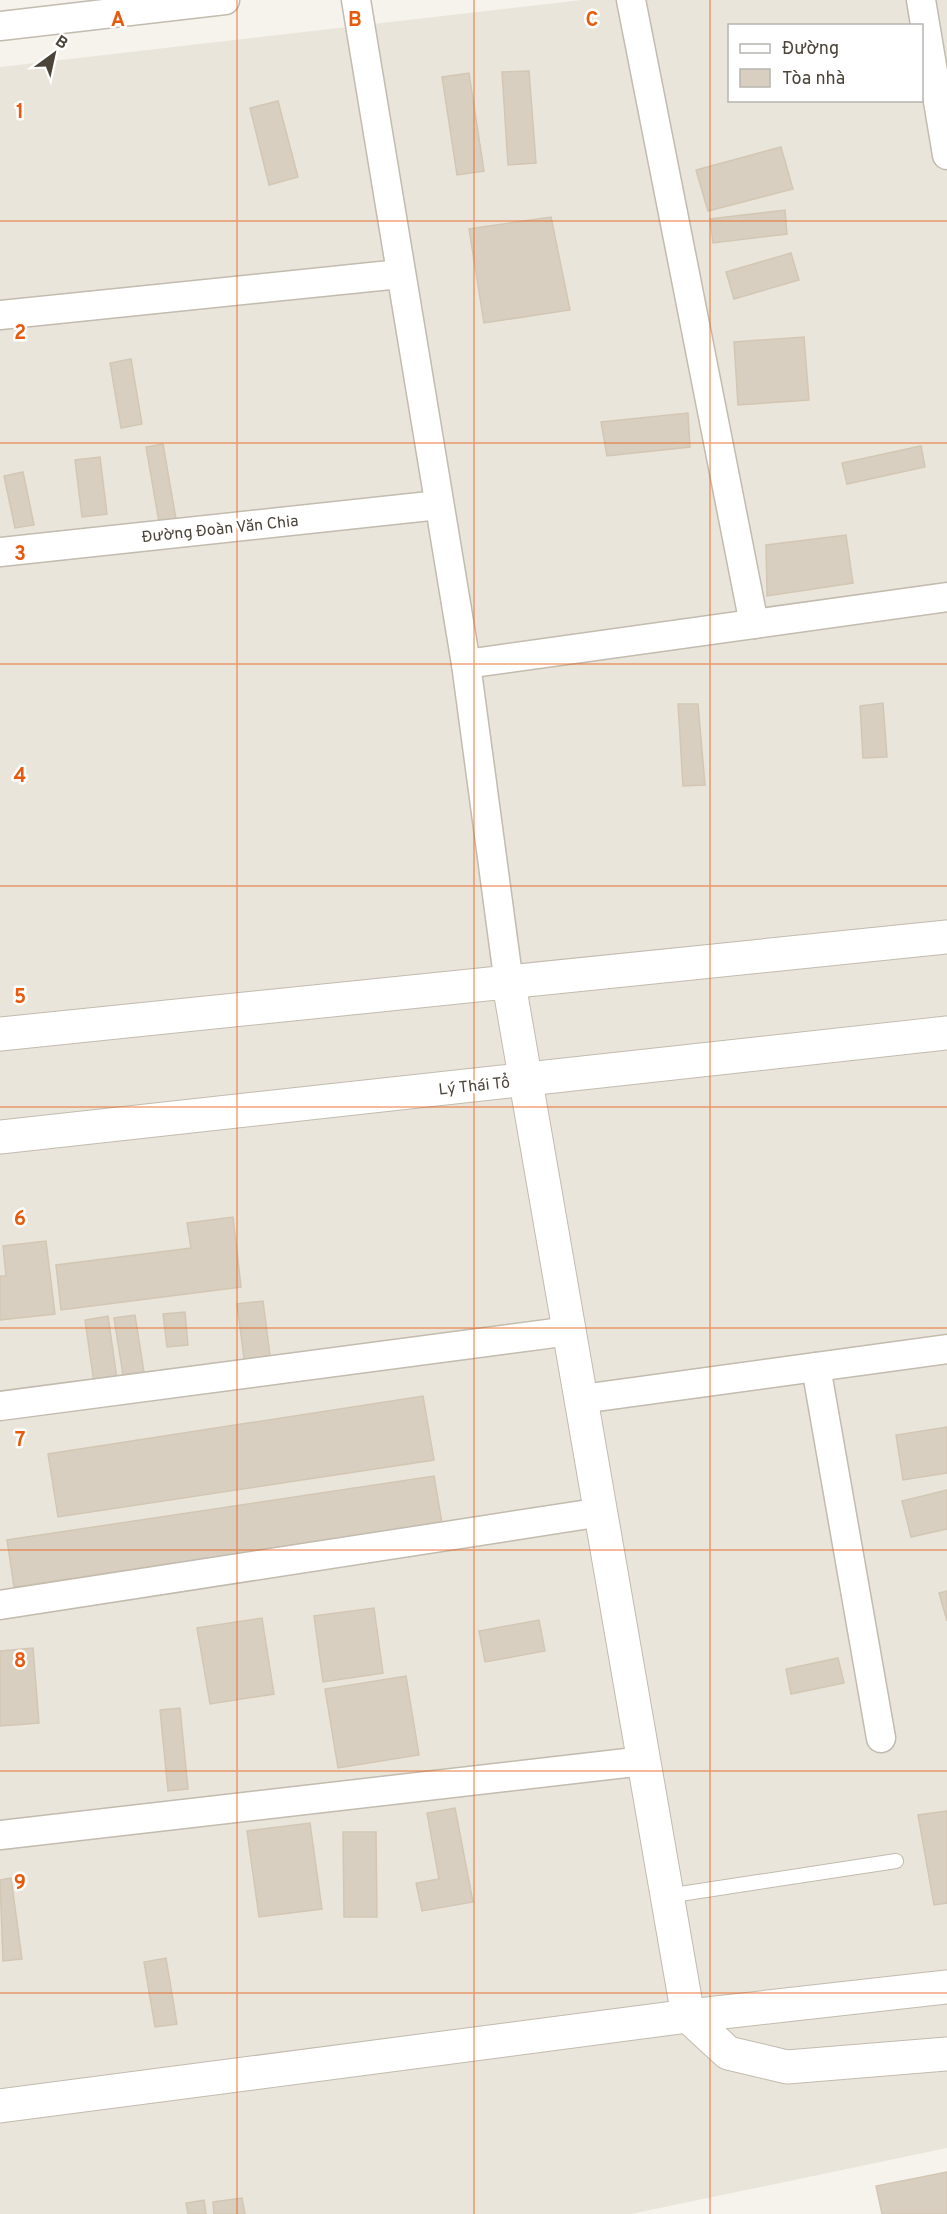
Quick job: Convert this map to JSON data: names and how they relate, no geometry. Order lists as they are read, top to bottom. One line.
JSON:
{"streets":{"street":["Đường Đoàn Văn Chia","Lý Thái Tổ"]},"legend":["Đường","Tòa nhà"],"north":"top right","grid":{"columns":["A","B","C"],"rows":["1","2","3","4","5","6","7","8","9"]}}
